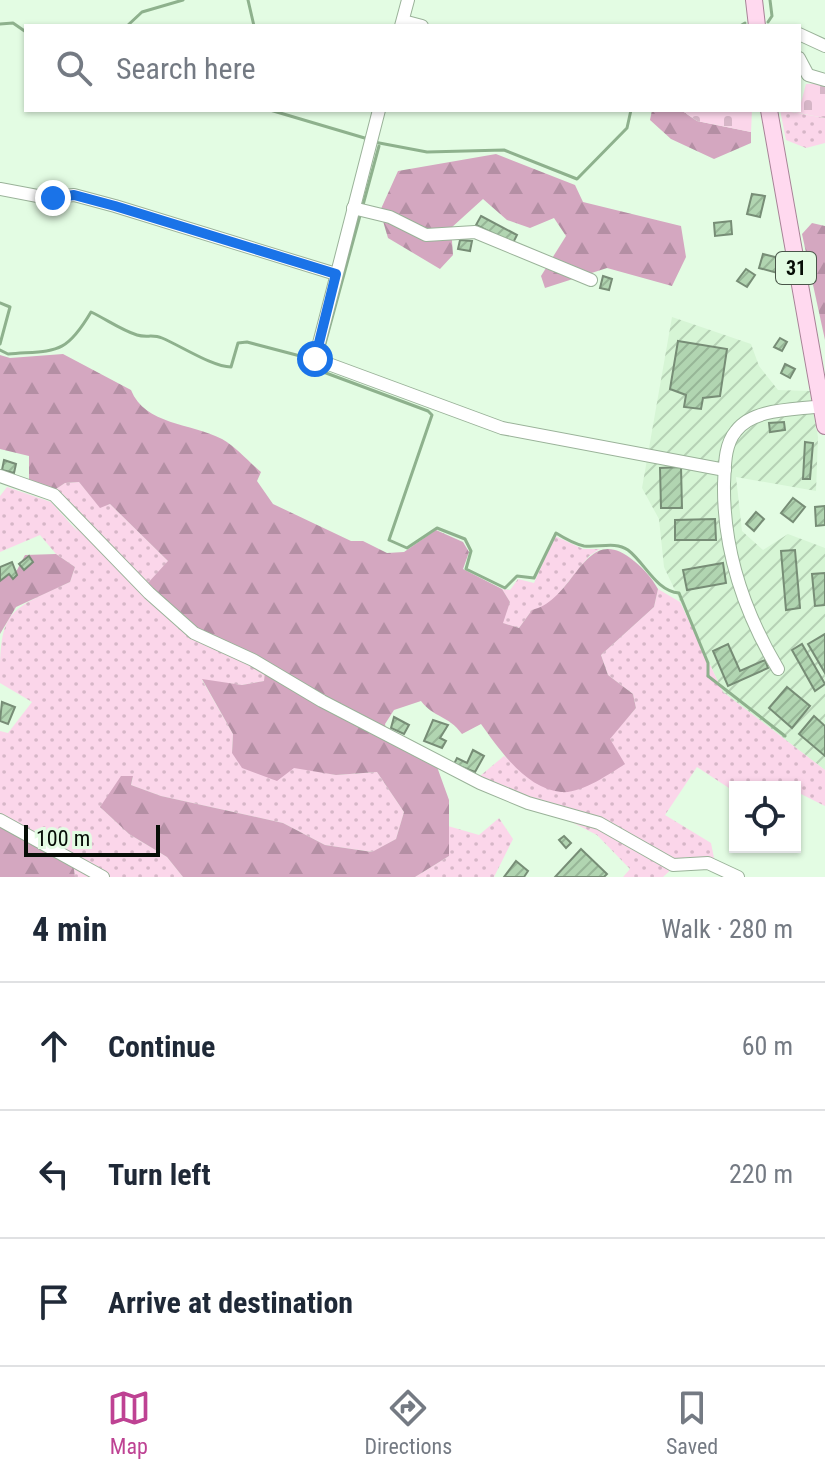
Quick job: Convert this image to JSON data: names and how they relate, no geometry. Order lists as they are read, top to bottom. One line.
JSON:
{"streets":{"main road":["31"]},"scale_bar":"100 m","page":{"search":"Search here","scale":"100 m","heading":["4 min","Walk · 280 m"],"list":[["Continue","60 m"],["Turn left","220 m"],"Arrive at destination"],"nav":["Map","Directions","Saved"]}}
